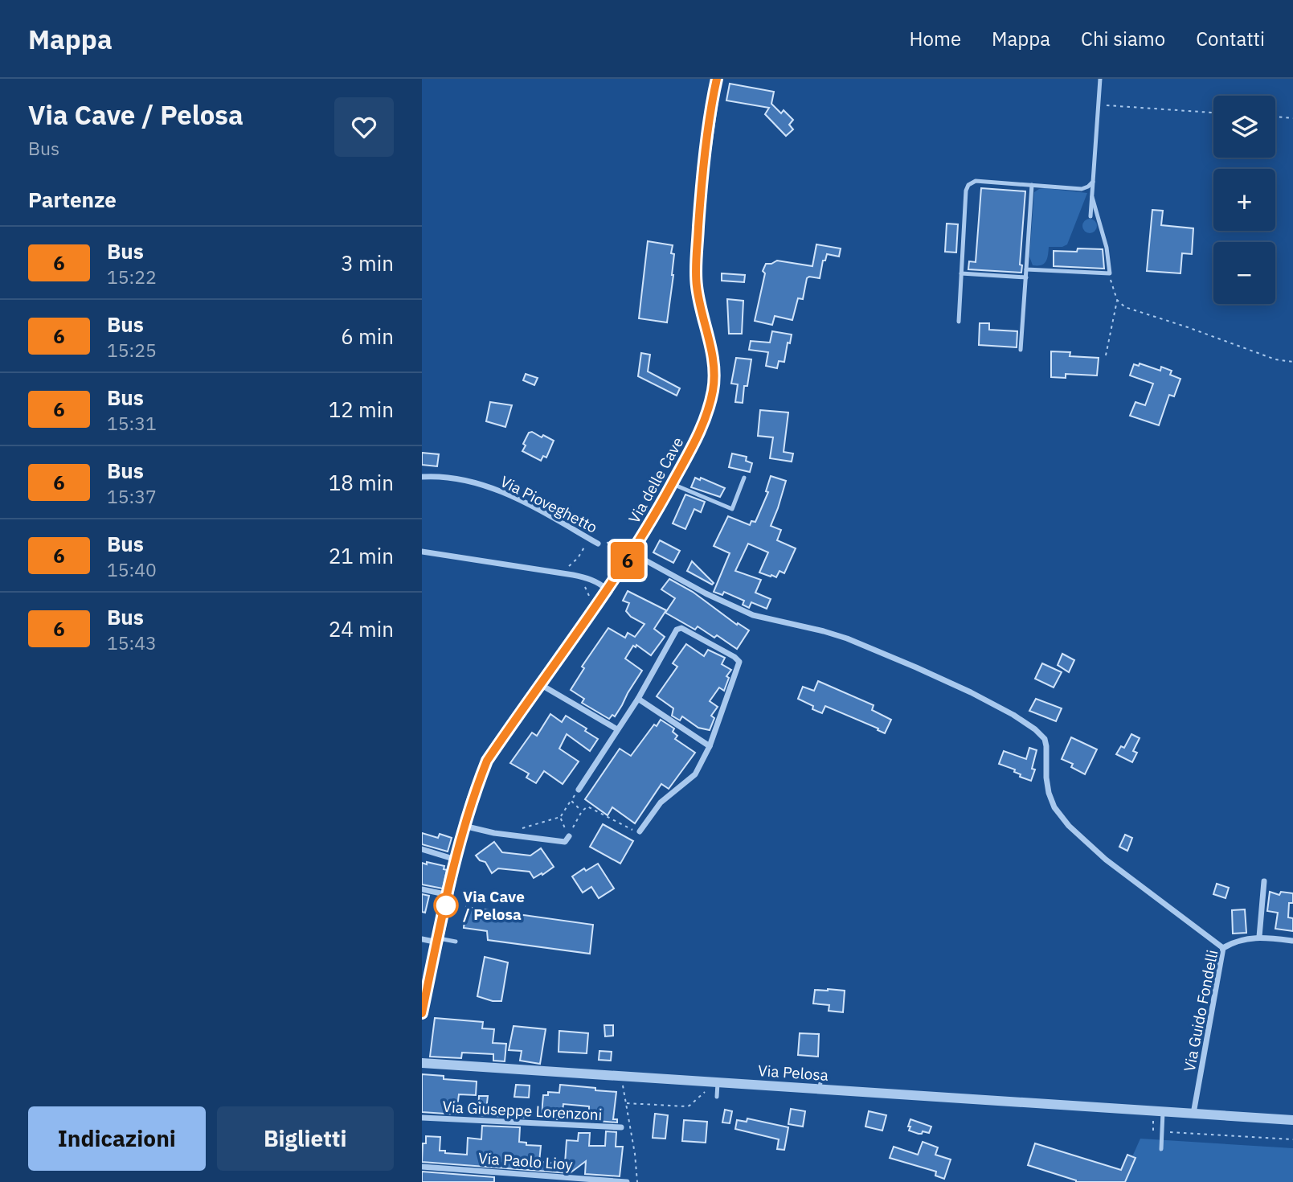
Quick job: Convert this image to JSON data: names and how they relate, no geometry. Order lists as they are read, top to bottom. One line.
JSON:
{"streets":{"street":["Via delle Cave","Via Pioveghetto","Via Guido Fondelli","Via Pelosa","Via Giuseppe Lorenzoni","Via Paolo Lioy"]},"crossings":[["Via Guido Fondelli","Via Pelosa"]],"places":["Via Cave / Pelosa"],"lines":["bus line 6"],"page":{"header":"Mappa","nav":["Home","Mappa","Chi siamo","Contatti"],"heading":[["Via Cave / Pelosa","Bus"],"Partenze"],"on_map":"6","map_buttons":["+","−"],"list":[{"mark":"6","name":"Bus","note":"15:22","value":"3 min"},{"mark":"6","name":"Bus","note":"15:25","value":"6 min"},{"mark":"6","name":"Bus","note":"15:31","value":"12 min"},{"mark":"6","name":"Bus","note":"15:37","value":"18 min"},{"mark":"6","name":"Bus","note":"15:40","value":"21 min"},{"mark":"6","name":"Bus","note":"15:43","value":"24 min"}],"buttons":["Indicazioni","Biglietti"]}}
